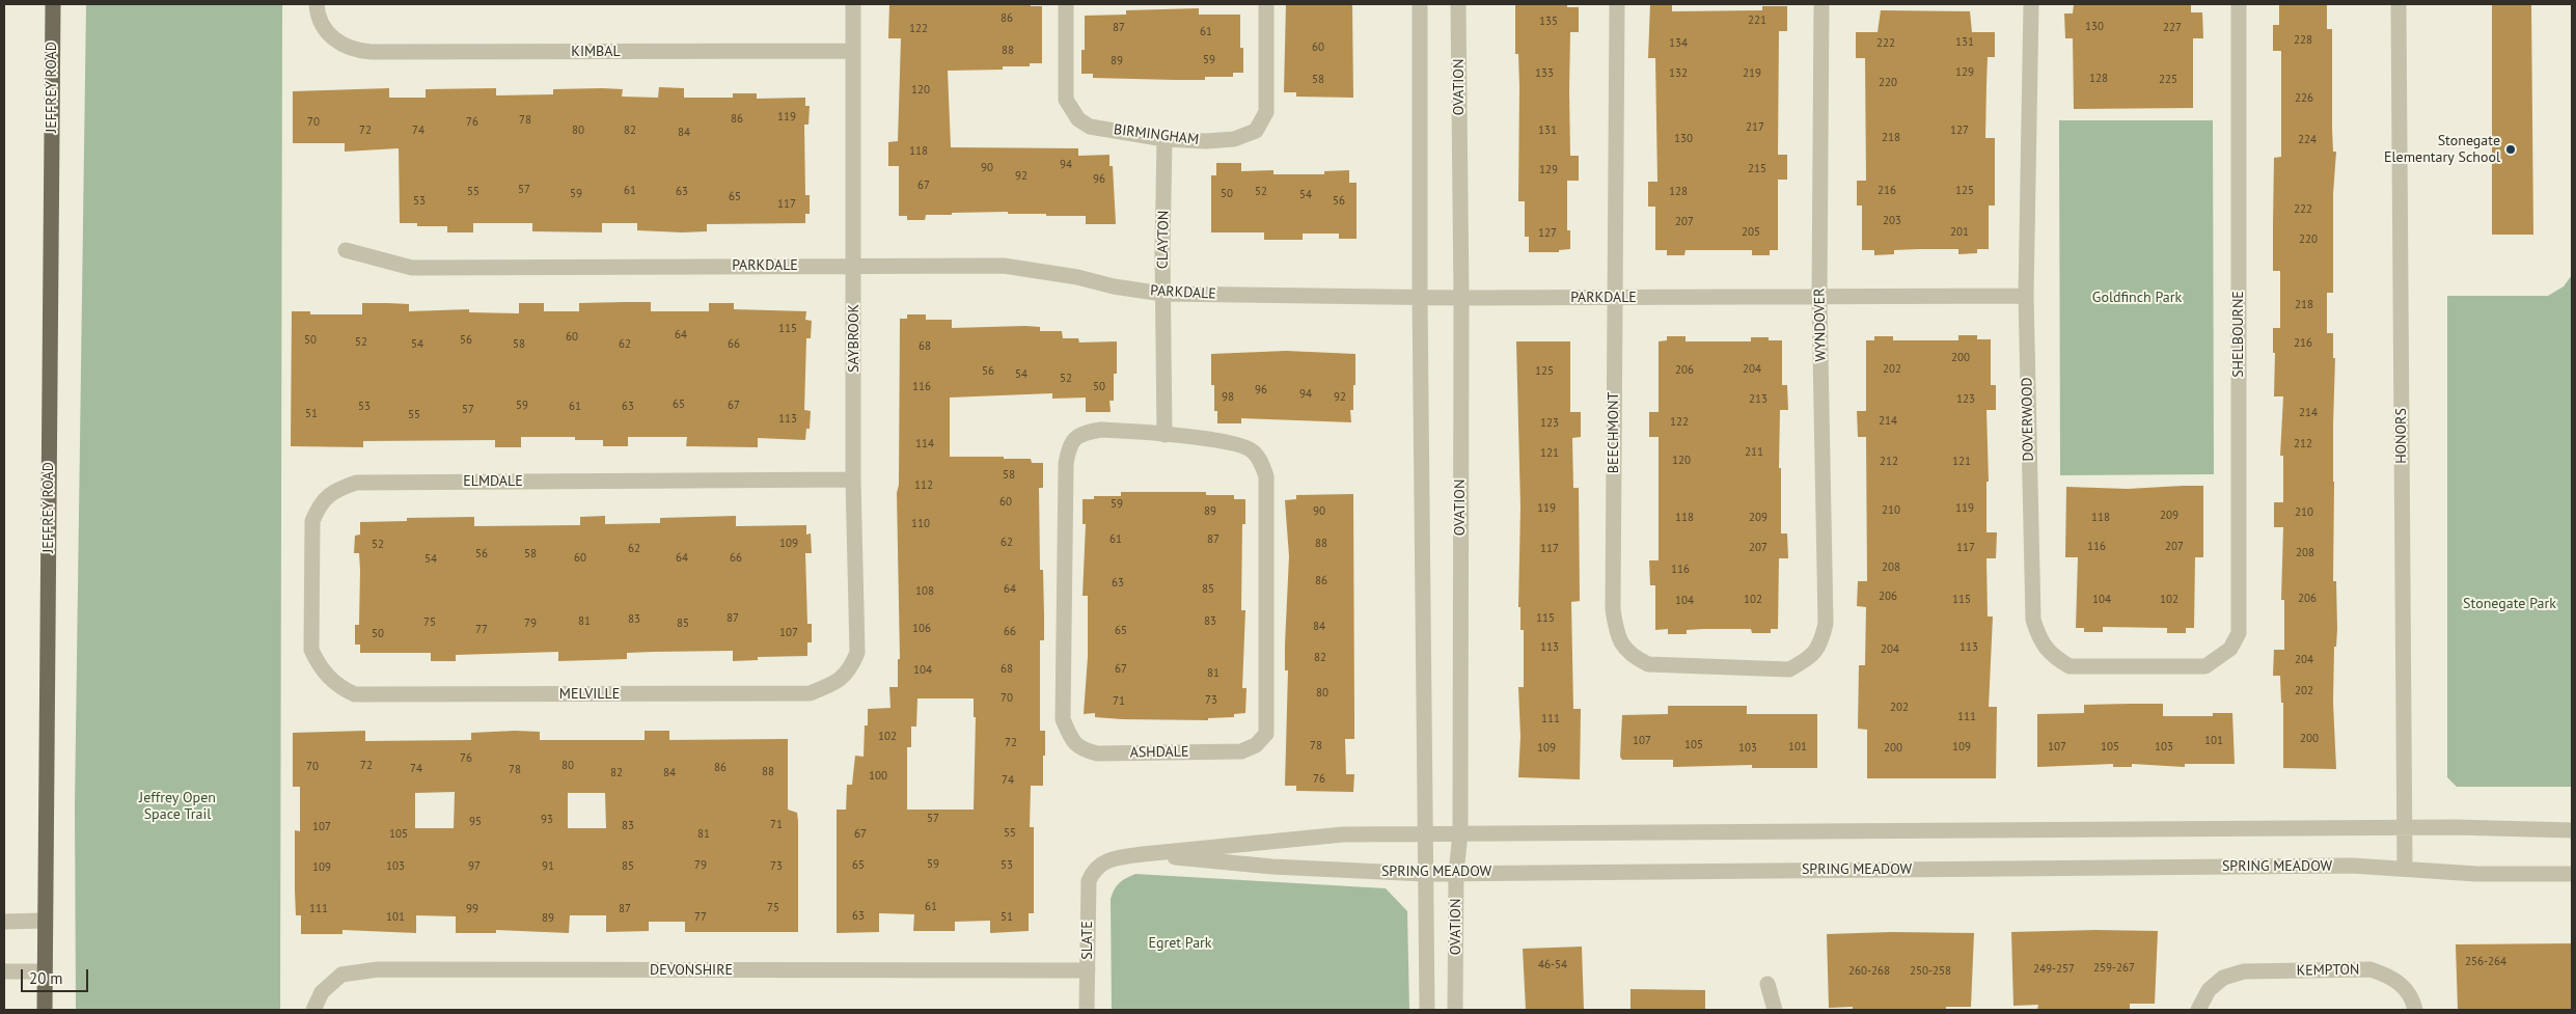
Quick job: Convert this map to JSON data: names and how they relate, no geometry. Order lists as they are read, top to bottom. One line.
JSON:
{"streets":{"main road":["JEFFREY ROAD"],"street":["KIMBAL","OVATION","BIRMINGHAM","CLAYTON","PARKDALE","WYNDOVER","SHELBOURNE","SAYBROOK","DOVERWOOD","BEECHMONT","HONORS","ELMDALE","MELVILLE","ASHDALE","SPRING MEADOW","SLATE","DEVONSHIRE","KEMPTON"]},"crossings":[["KIMBAL","SAYBROOK"],["OVATION","PARKDALE"],["OVATION","SPRING MEADOW"],["BIRMINGHAM","CLAYTON"],["CLAYTON","PARKDALE"],["CLAYTON","ASHDALE"],["PARKDALE","WYNDOVER"],["PARKDALE","SAYBROOK"],["PARKDALE","DOVERWOOD"],["PARKDALE","BEECHMONT"],["WYNDOVER","BEECHMONT"],["SHELBOURNE","DOVERWOOD"],["SAYBROOK","ELMDALE"],["SAYBROOK","MELVILLE"],["HONORS","SPRING MEADOW"],["ELMDALE","MELVILLE"],["SPRING MEADOW","SLATE"],["SLATE","DEVONSHIRE"]],"parks":["Goldfinch Park","Stonegate Park","Jeffrey Open Space Trail","Egret Park"],"places":["Stonegate Elementary School"],"house_numbers":["86","221","135","130","87","227","122","61","228","131","134","222","60","88","59","89","129","133","132","219","128","58","225","220","120","226","119","86","78","70","76","217","72","74","80","82","131","127","84","218","130","224","118","94","90","215","129","92","96","67","57","61","216","125","55","63","52","128","59","50","54","65","53","56","117","222","203","207","205","201","127","220","218","115","64","60","50","56","52","216","54","58","62","66","68","200","204","202","206","56","125","54","52","116","50","96","94","98","92","213","123","65","59","67","53","61","63","57","214","51","55","113","214","122","123","114","212","211","121","120","212","121","58","112","60","59","119","119","210","89","90","210","209","118","209","118","110","61","87","62","109","88","52","116","207","207","117","62","117","208","56","58","60","64","66","54","208","116","86","63","64","85","108","206","206","102","115","104","102","104","87","115","83","81","83","75","79","85","84","106","77","65","66","107","50","113","113","204","82","204","68","67","104","81","202","80","70","73","71","202","111","111","102","200","107","101","72","105","78","101","109","107","105","103","109","103","200","76","72","80","70","86","74","78","88","82","84","100","76","74","57","93","95","71","83","107","55","105","81","67","59","79","65","53","103","97","91","85","73","109","61","75","111","99","87","63","101","77","51","89","256-264","46-54","259-267","249-257","260-268","250-258"],"scale_bar":"20 m"}
